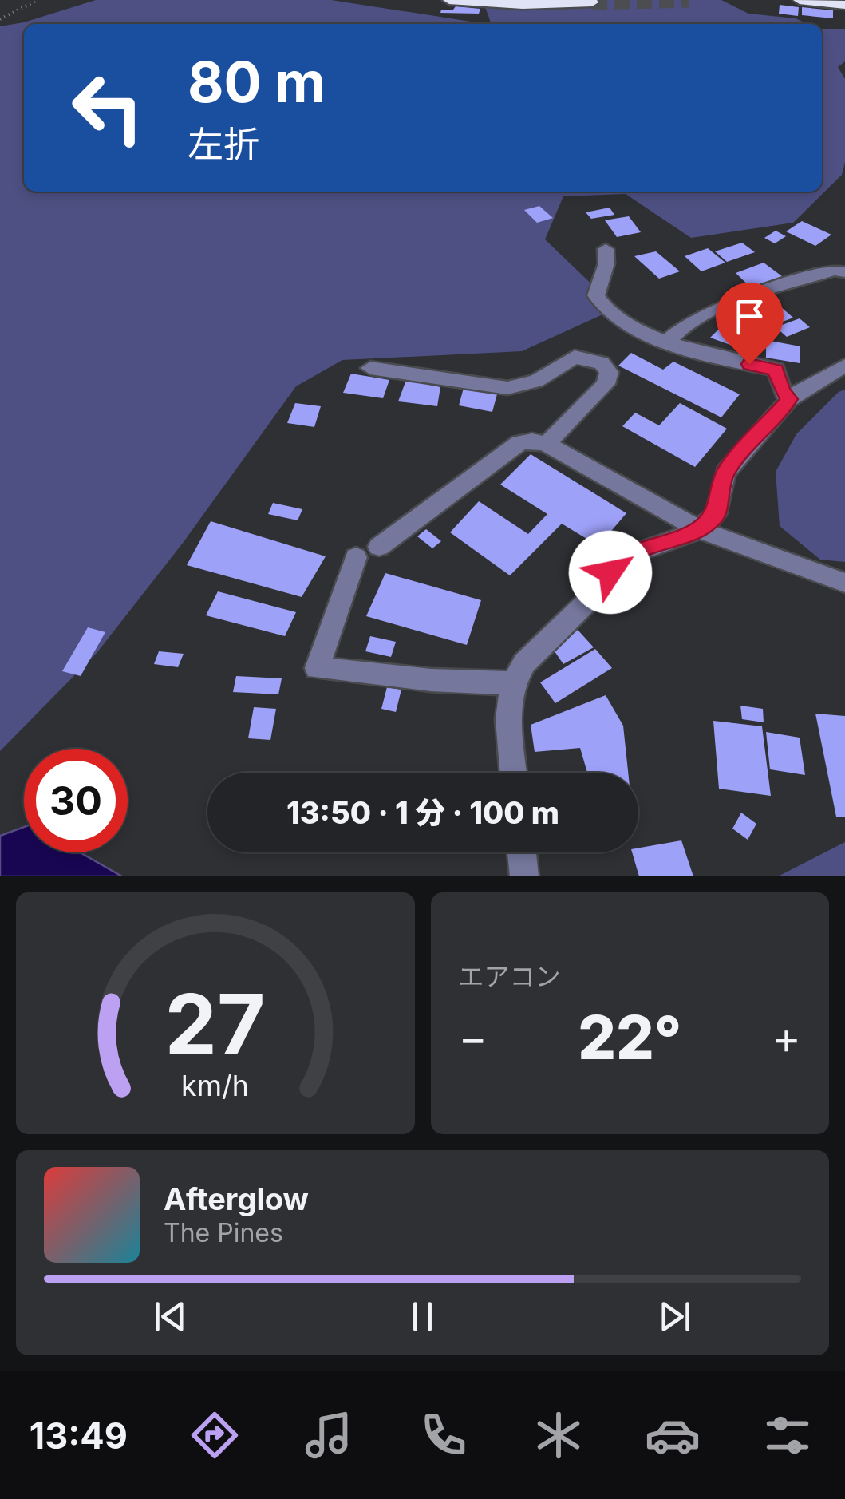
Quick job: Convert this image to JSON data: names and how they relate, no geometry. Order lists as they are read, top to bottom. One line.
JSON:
{"page":{"turn":["80 m","左折"],"limit":"30","trip":"13:50 · 1 分 · 100 m","tile":"エアコン","heat":["−","22°","+"],"song":["Afterglow","The Pines"],"tabs":"13:49","gauge":["27","km/h"]}}
